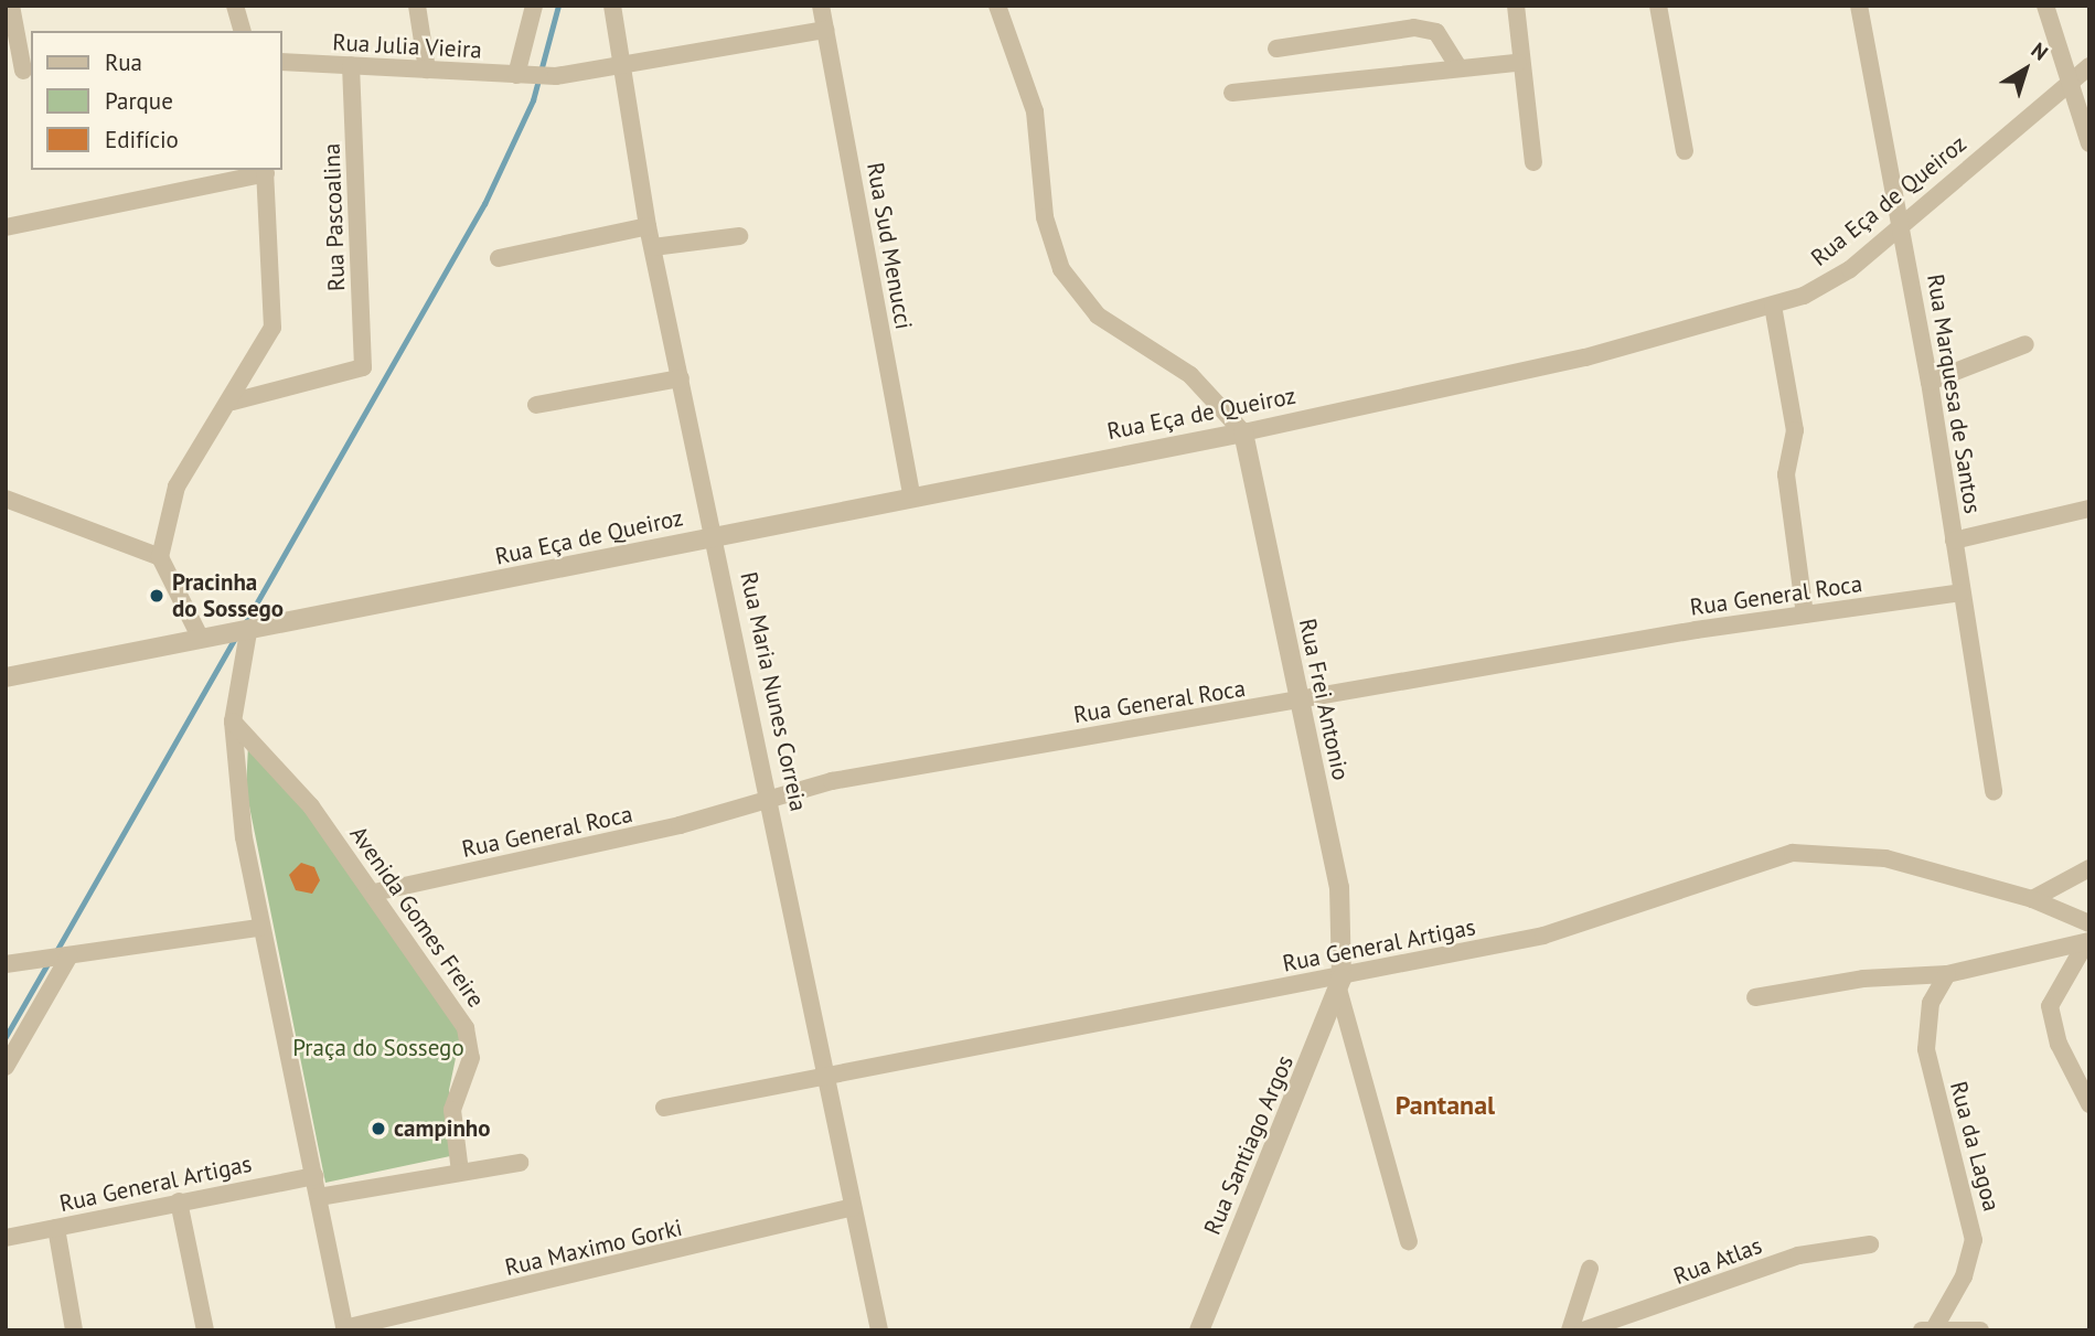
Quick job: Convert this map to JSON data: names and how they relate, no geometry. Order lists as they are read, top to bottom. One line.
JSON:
{"streets":{"street":["Rua Julia Vieira","Rua Eça de Queiroz","Rua Pascoalina","Rua Sud Menucci","Rua Marquesa de Santos","Rua General Roca","Rua Maria Nunes Correia","Rua Frei Antonio","Avenida Gomes Freire","Rua General Artigas","Rua Santiago Argos","Rua da Lagoa","Rua Maximo Gorki","Rua Atlas"]},"crossings":[["Rua Julia Vieira","Rua Pascoalina"],["Rua Julia Vieira","Rua Maria Nunes Correia"],["Rua Eça de Queiroz","Rua Sud Menucci"],["Rua Eça de Queiroz","Rua Marquesa de Santos"],["Rua Eça de Queiroz","Rua Maria Nunes Correia"],["Rua Eça de Queiroz","Rua Frei Antonio"],["Rua Marquesa de Santos","Rua General Roca"],["Rua General Roca","Rua Maria Nunes Correia"],["Rua General Roca","Rua Frei Antonio"],["Rua General Roca","Avenida Gomes Freire"],["Rua Maria Nunes Correia","Rua General Artigas"],["Rua Maria Nunes Correia","Rua Maximo Gorki"],["Rua Frei Antonio","Rua General Artigas"],["Rua Frei Antonio","Rua Santiago Argos"],["Rua General Artigas","Rua Santiago Argos"]],"districts":["Pantanal"],"parks":["Praça do Sossego"],"places":["Pracinha do Sossego","campinho"],"legend":["Rua","Parque","Edifício"],"north":"top right"}
